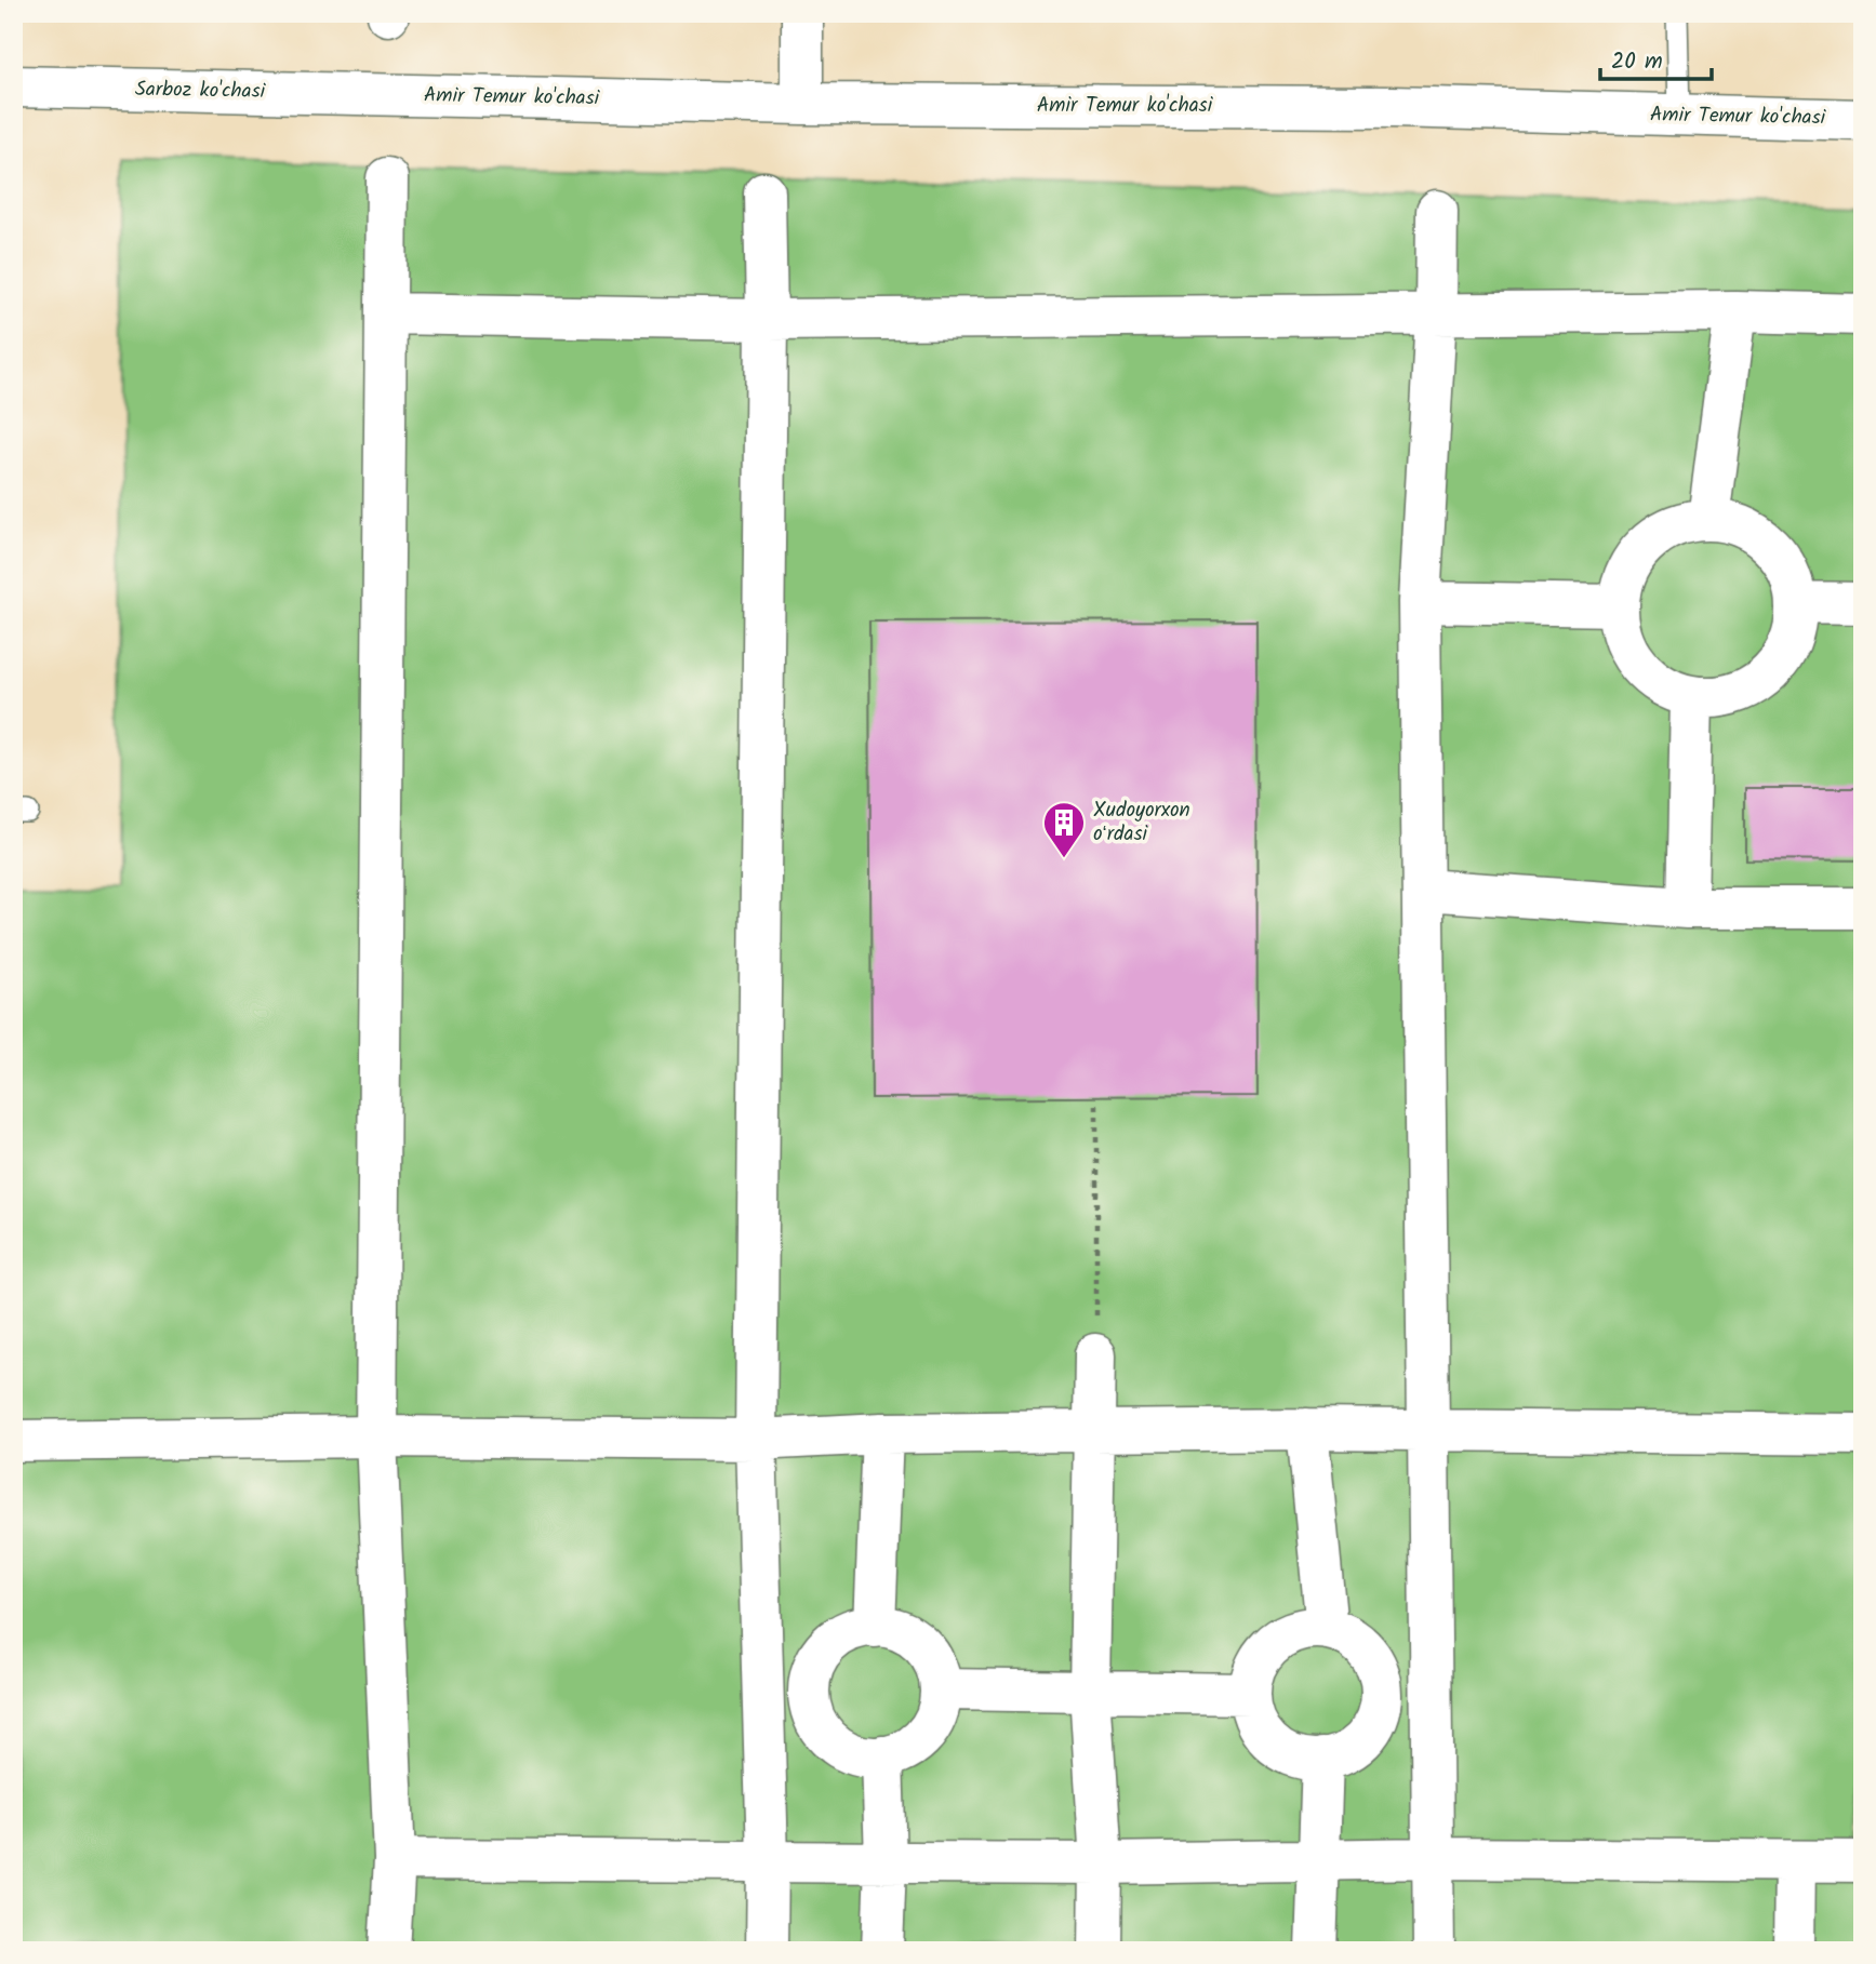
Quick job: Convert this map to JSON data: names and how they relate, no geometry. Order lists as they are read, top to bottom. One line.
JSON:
{"streets":{"street":["Sarboz ko'chasi","Amir Temur ko'chasi"]},"crossings":[["Sarboz ko'chasi","Amir Temur ko'chasi"]],"places":{"building":["Xudoyorxon oʻrdasi"]},"scale_bar":"20 m"}
